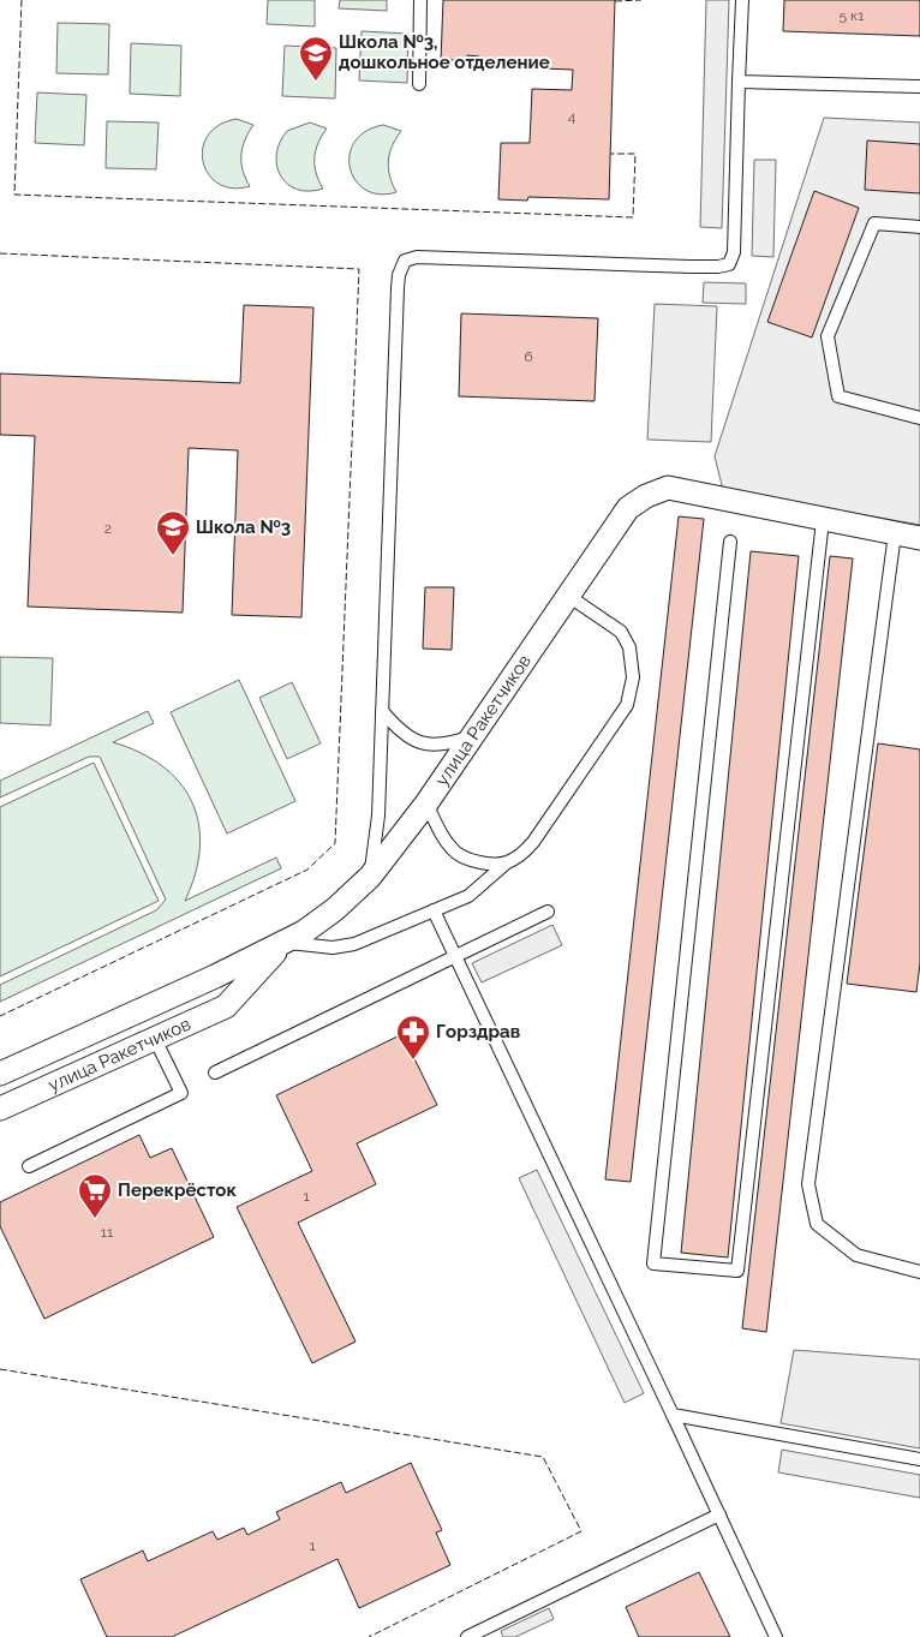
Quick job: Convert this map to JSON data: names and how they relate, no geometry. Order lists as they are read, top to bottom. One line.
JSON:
{"streets":{"street":["улица Ракетчиков"]},"places":{"school or university":["Школа №3, дошкольное отделение","Школа №3"],"pharmacy":["Горздрав"],"supermarket":["Перекрёсток"]},"house_numbers":["5 к1","4","6","2","1","11","1"]}
